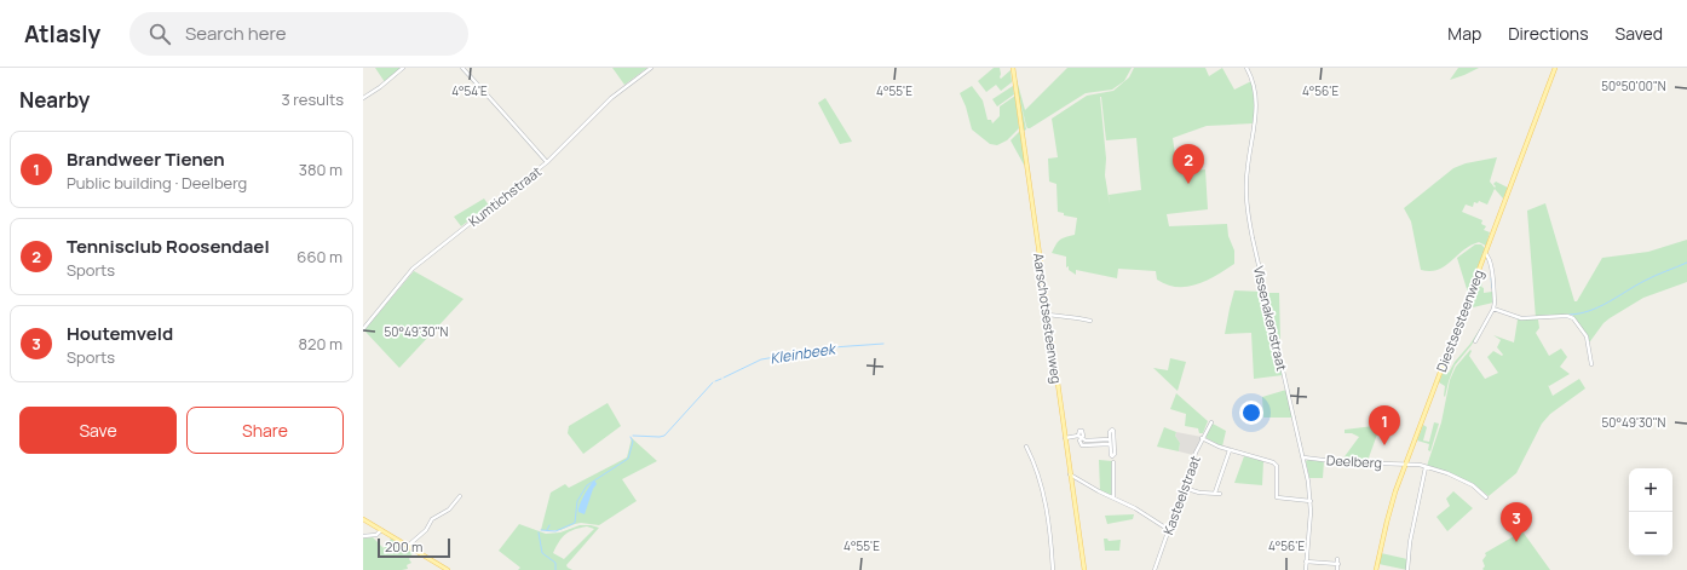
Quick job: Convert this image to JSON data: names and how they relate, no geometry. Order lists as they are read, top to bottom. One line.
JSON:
{"streets":{"main road":["Aarschotsesteenweg","Diestsesteenweg"],"street":["Kumtichstraat","Vissenakenstraat","Deelberg","Kasteelstraat"]},"crossings":[["Vissenakenstraat","Deelberg"],["Diestsesteenweg","Deelberg"]],"water":["Kleinbeek"],"scale_bar":"200 m","page":{"header":"Atlasly","search":"Search here","nav":["Map","Directions","Saved"],"heading":["Nearby","3 results"],"list":[{"mark":"1","name":"Brandweer Tienen","note":"Public building · Deelberg","value":"380 m"},{"mark":"2","name":"Tennisclub Roosendael","note":"Sports","value":"660 m"},{"mark":"3","name":"Houtemveld","note":"Sports","value":"820 m"}],"pins":["2","1","3"],"buttons":["Save","Share"],"map_buttons":["+","−"],"scale":"200 m"},"coordinates":["50°50'00\"N","4°54'E","4°55'E","4°56'E","50°49'30\"N"]}
